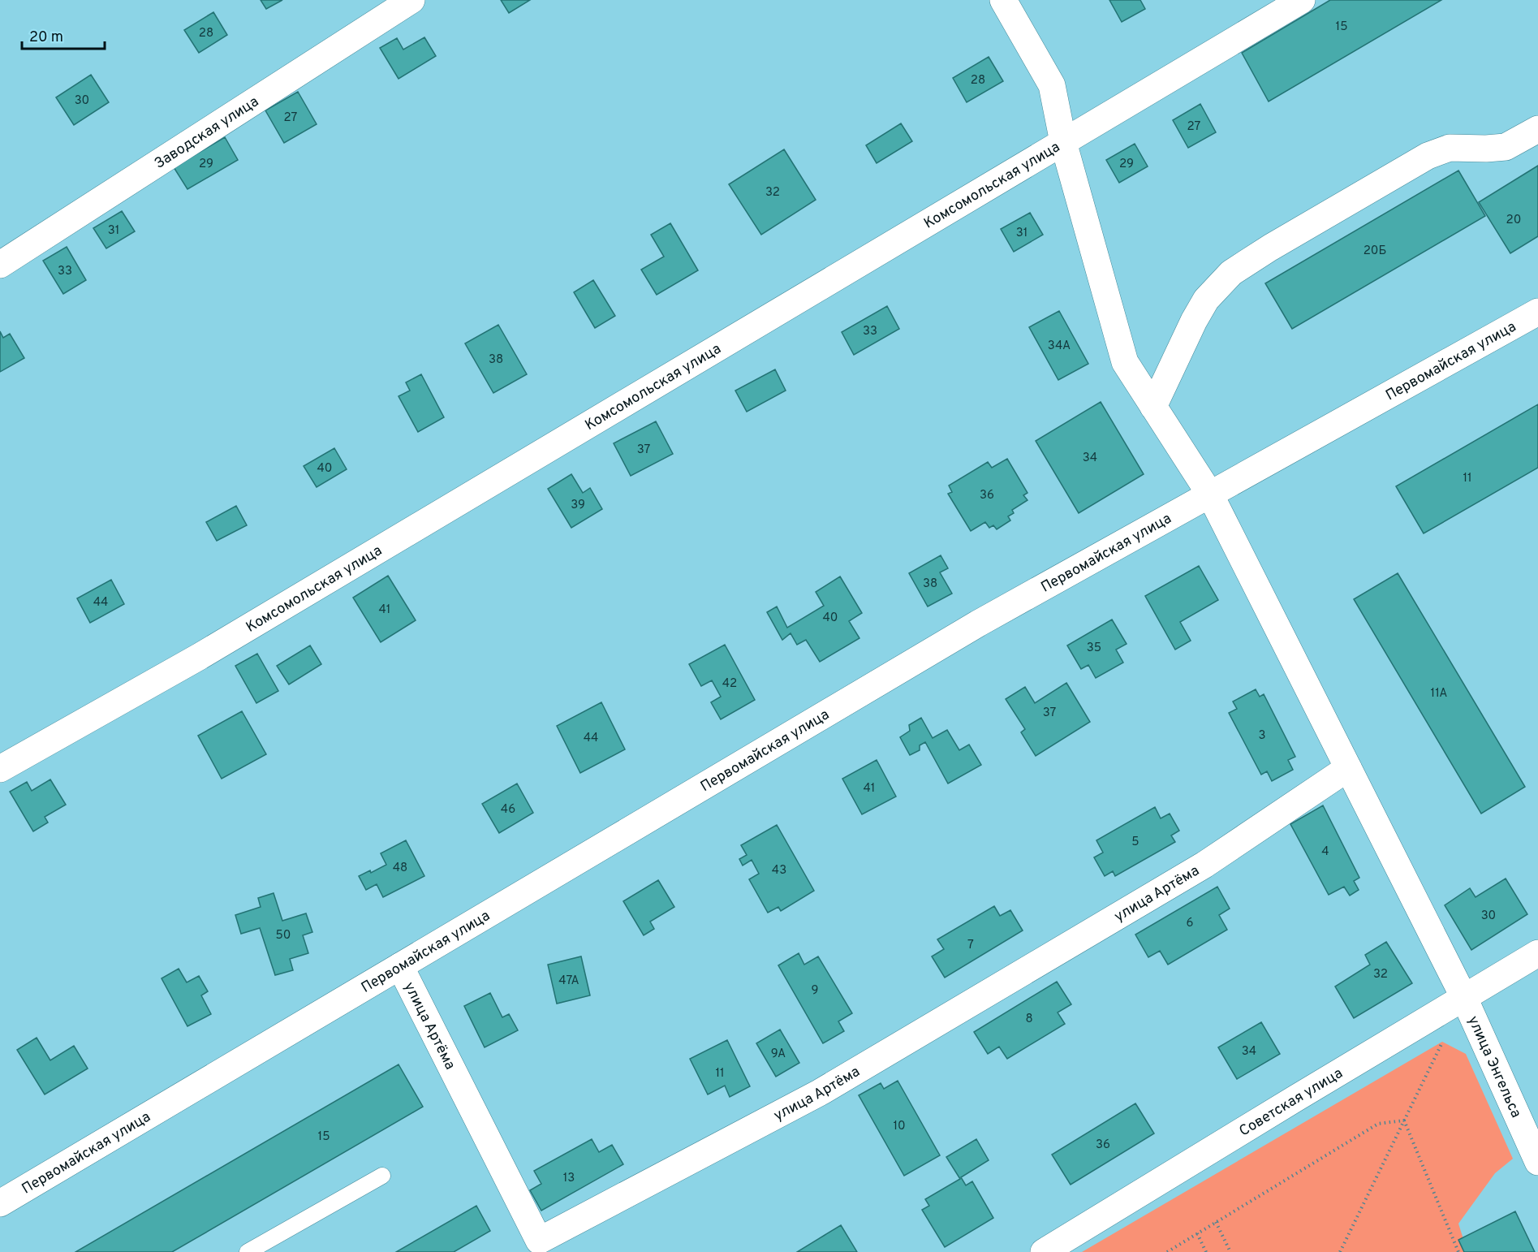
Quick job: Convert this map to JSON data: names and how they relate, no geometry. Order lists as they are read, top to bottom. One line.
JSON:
{"streets":{"street":["Заводская улица","Комсомольская улица","Первомайская улица","улица Артёма","улица Энгельса","Советская улица"]},"crossings":[["Комсомольская улица","улица Энгельса"],["Первомайская улица","улица Артёма"],["Первомайская улица","улица Энгельса"],["улица Артёма","улица Энгельса"],["улица Энгельса","Советская улица"]],"house_numbers":["15","28","28","30","27","27","29","29","32","20","31","31","20Б","33","33","34А","38","37","34","40","11","36","39","38","44","41","40","35","42","11А","37","3","44","41","46","5","4","48","43","30","6","50","7","32","47А","9","8","34","9А","11","10","15","36","13"],"scale_bar":"20 m"}
